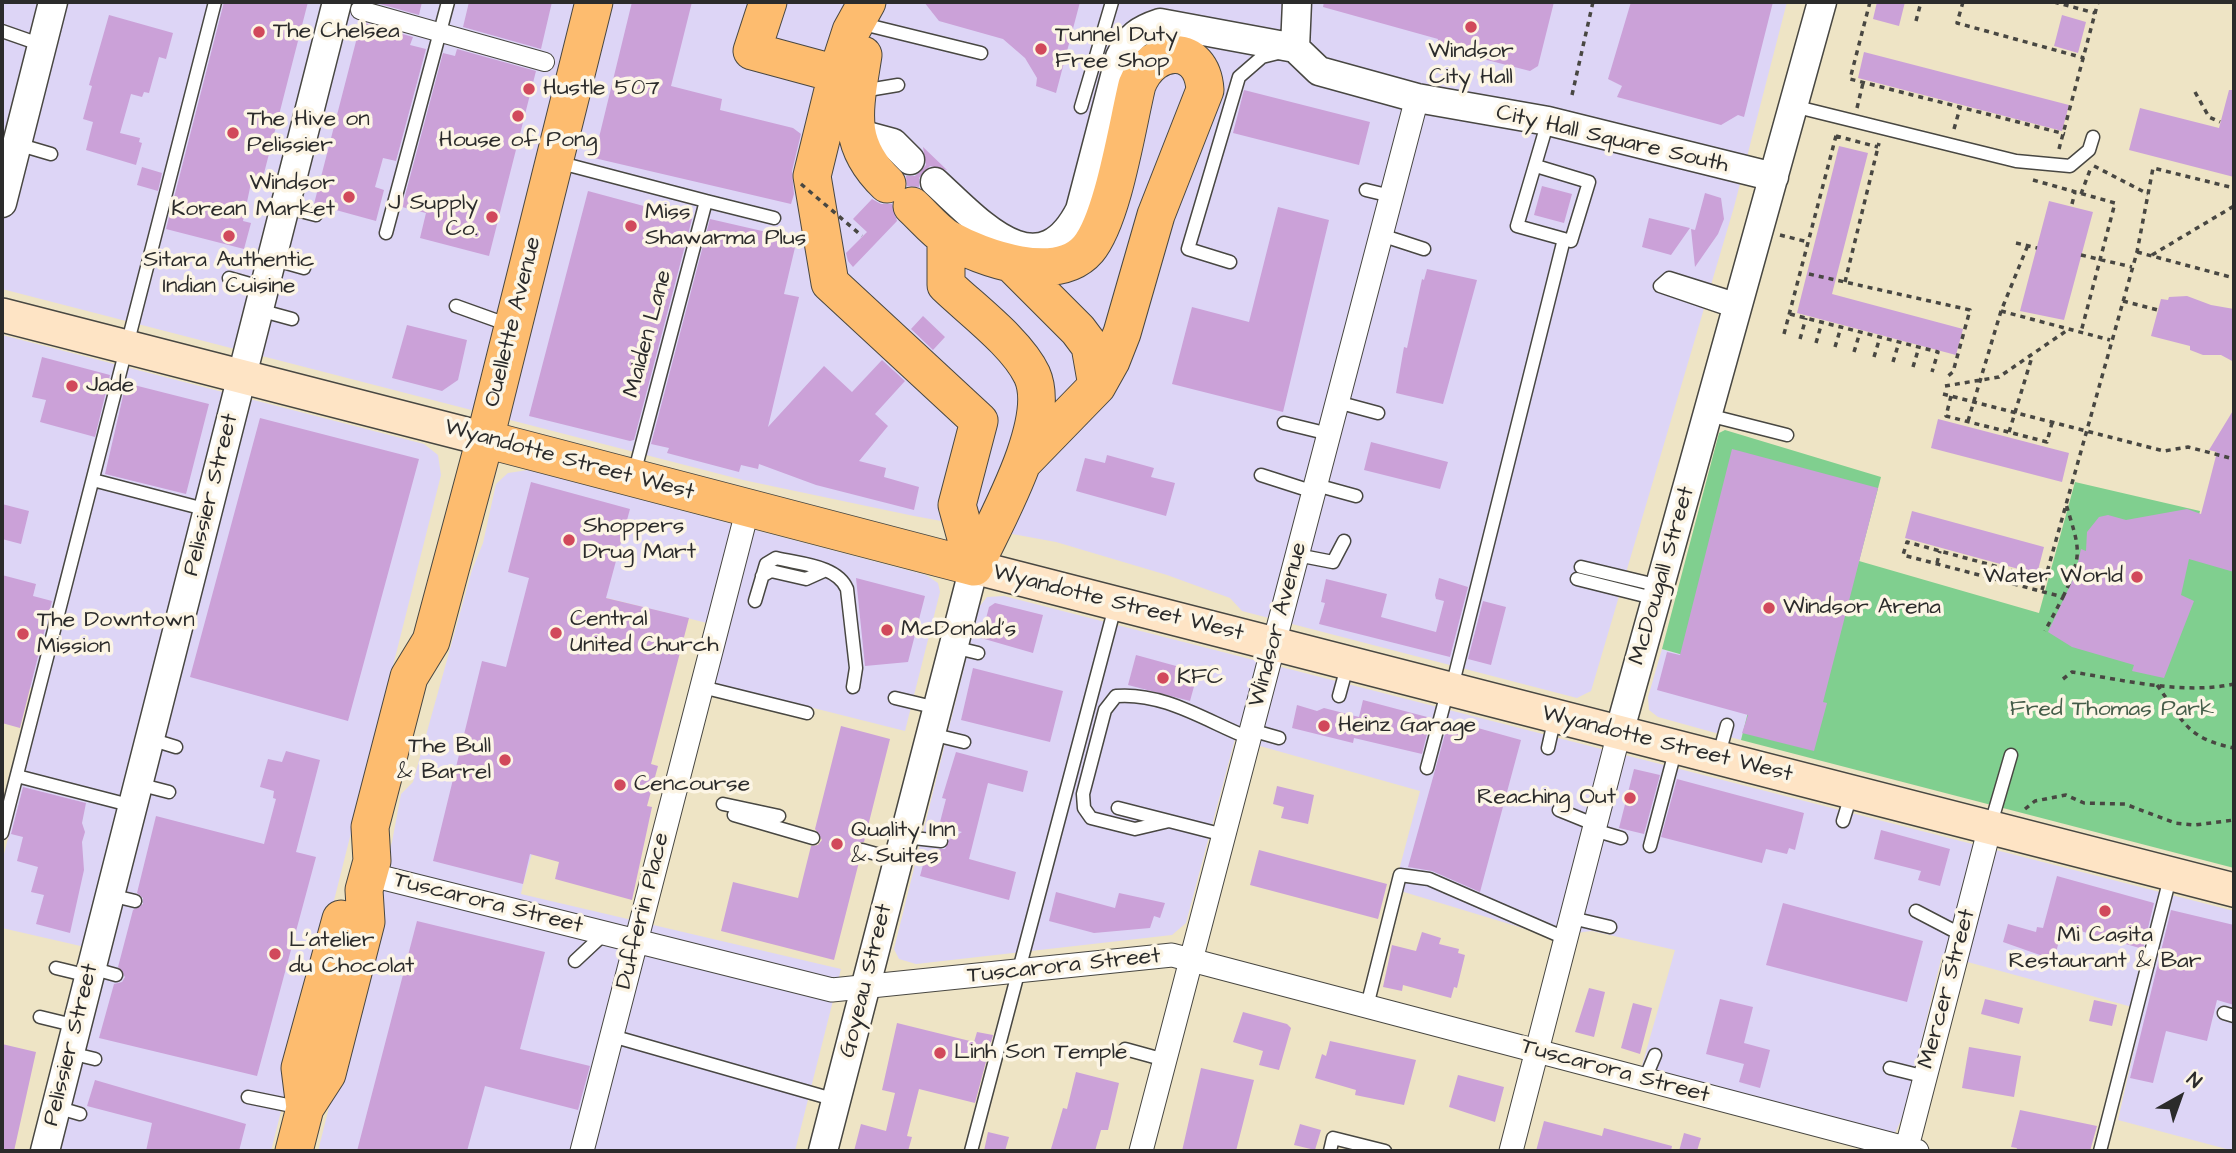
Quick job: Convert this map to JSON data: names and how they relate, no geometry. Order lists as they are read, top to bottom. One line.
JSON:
{"streets":{"main road":["Ouellette Avenue","Wyandotte Street West"],"street":["City Hall Square South","Pelissier Street","McDougall Street","Windsor Avenue","Tuscarora Street","Dufferin Place","Goyeau Street","Mercer Street"],"lane":["Maiden Lane"]},"crossings":[["City Hall Square South","McDougall Street"],["City Hall Square South","Windsor Avenue"],["Ouellette Avenue","Wyandotte Street West"],["Ouellette Avenue","Tuscarora Street"],["Maiden Lane","Wyandotte Street West"],["Wyandotte Street West","Pelissier Street"],["Wyandotte Street West","McDougall Street"],["Wyandotte Street West","Windsor Avenue"],["Wyandotte Street West","Dufferin Place"],["Wyandotte Street West","Goyeau Street"],["Wyandotte Street West","Mercer Street"],["McDougall Street","Tuscarora Street"],["Windsor Avenue","Tuscarora Street"],["Tuscarora Street","Dufferin Place"],["Tuscarora Street","Goyeau Street"],["Tuscarora Street","Mercer Street"]],"parks":["Fred Thomas Park"],"places":["Windsor City Hall","The Chelsea","Tunnel Duty Free Shop","Hustle 507","House of Pong","The Hive on Pelissier","Windsor Korean Market","J Supply Co.","Miss Shawarma Plus","Sitara Authentic Indian Cuisine","Jade","Shoppers Drug Mart","Water World","Windsor Arena","McDonald's","Central United Church","The Downtown Mission","KFC","Heinz Garage","The Bull & Barrel","Cencourse","Reaching Out","Quality Inn & Suites","Mi Casita Restaurant & Bar","L'atelier du Chocolat","Linh Son Temple"],"north":"top right"}
